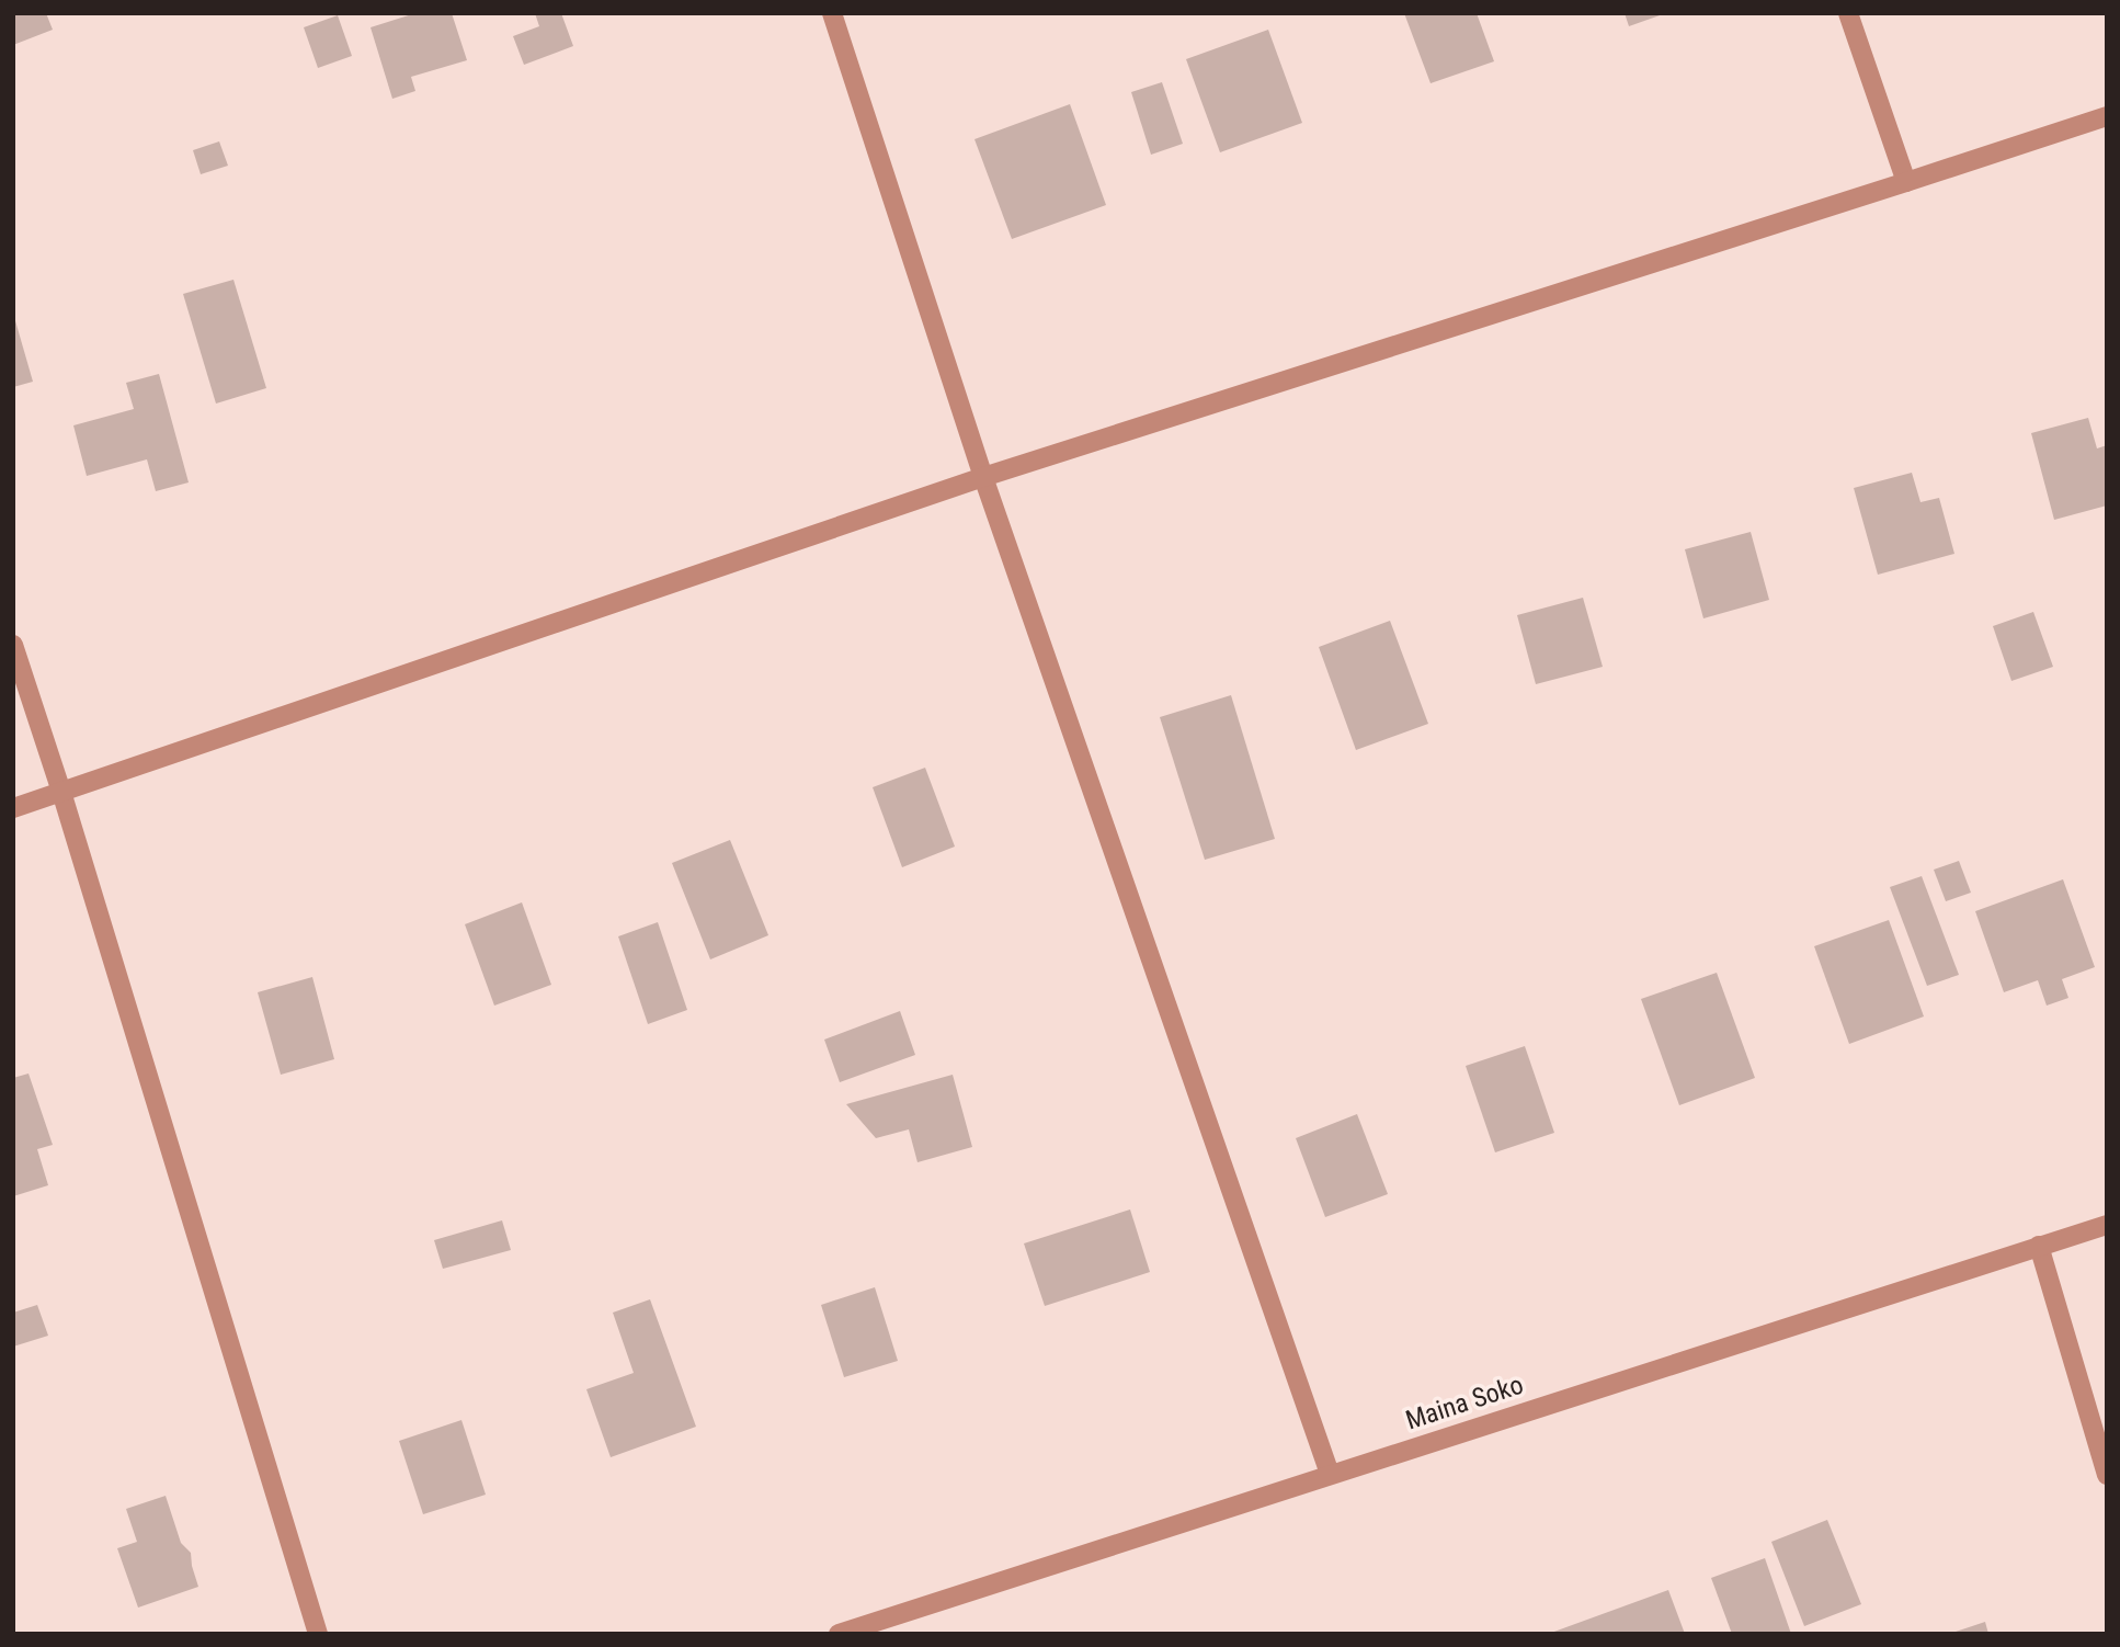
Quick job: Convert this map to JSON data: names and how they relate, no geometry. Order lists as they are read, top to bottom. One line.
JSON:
{"streets":{"street":["Maina Soko"]}}
